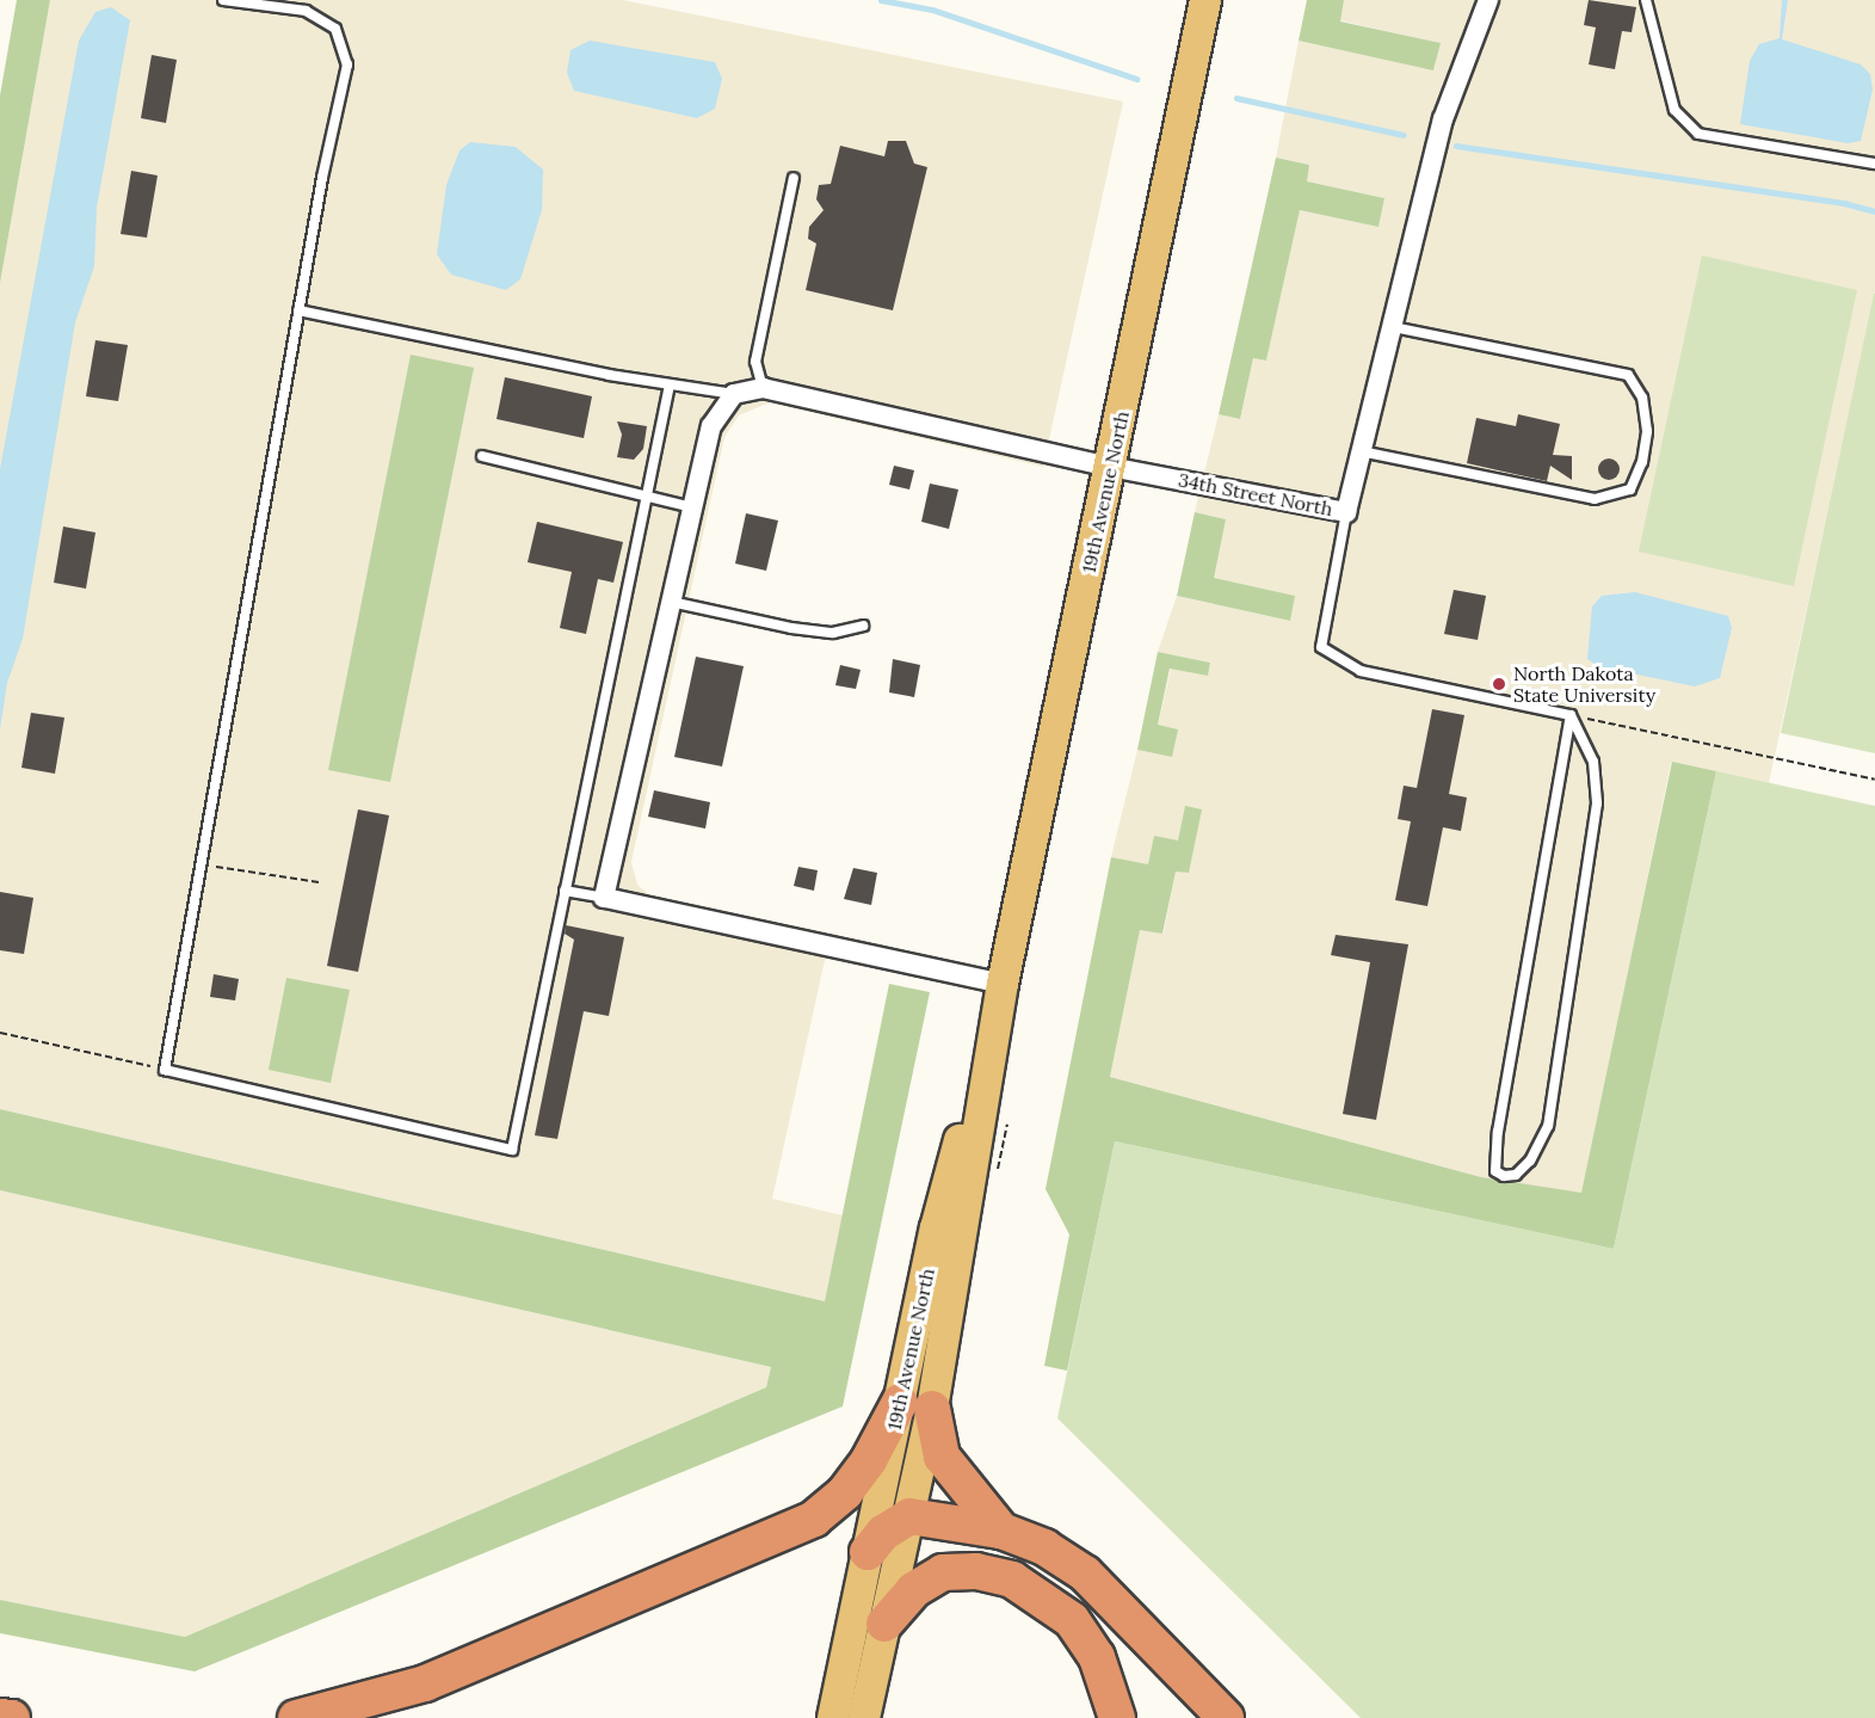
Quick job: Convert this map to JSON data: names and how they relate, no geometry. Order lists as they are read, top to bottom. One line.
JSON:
{"streets":{"main road":["19th Avenue North"],"street":["34th Street North"]},"crossings":[["19th Avenue North","34th Street North"]],"places":["North Dakota State University"]}
